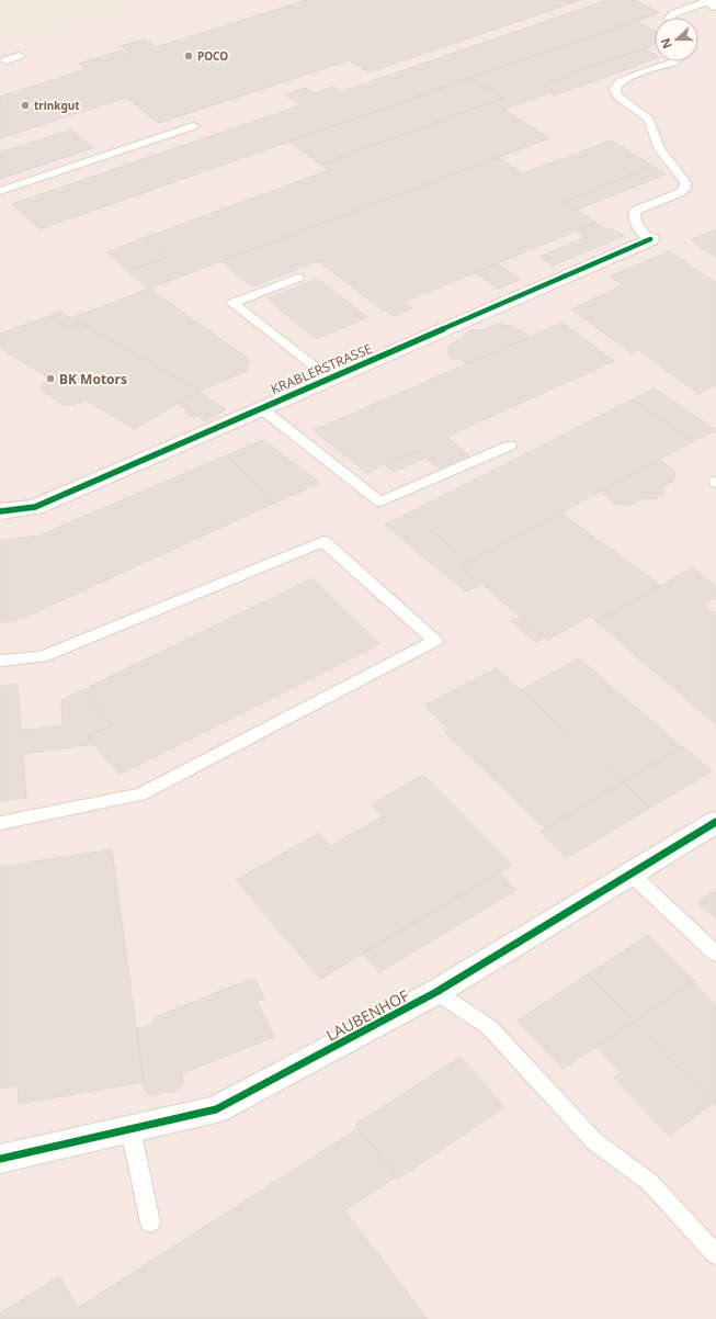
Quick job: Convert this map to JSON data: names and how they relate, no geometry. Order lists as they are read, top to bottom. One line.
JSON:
{"streets":{"street":["KRABLERSTRASSE","LAUBENHOF"]},"places":["POCO","trinkgut","BK Motors"],"north":"left"}
